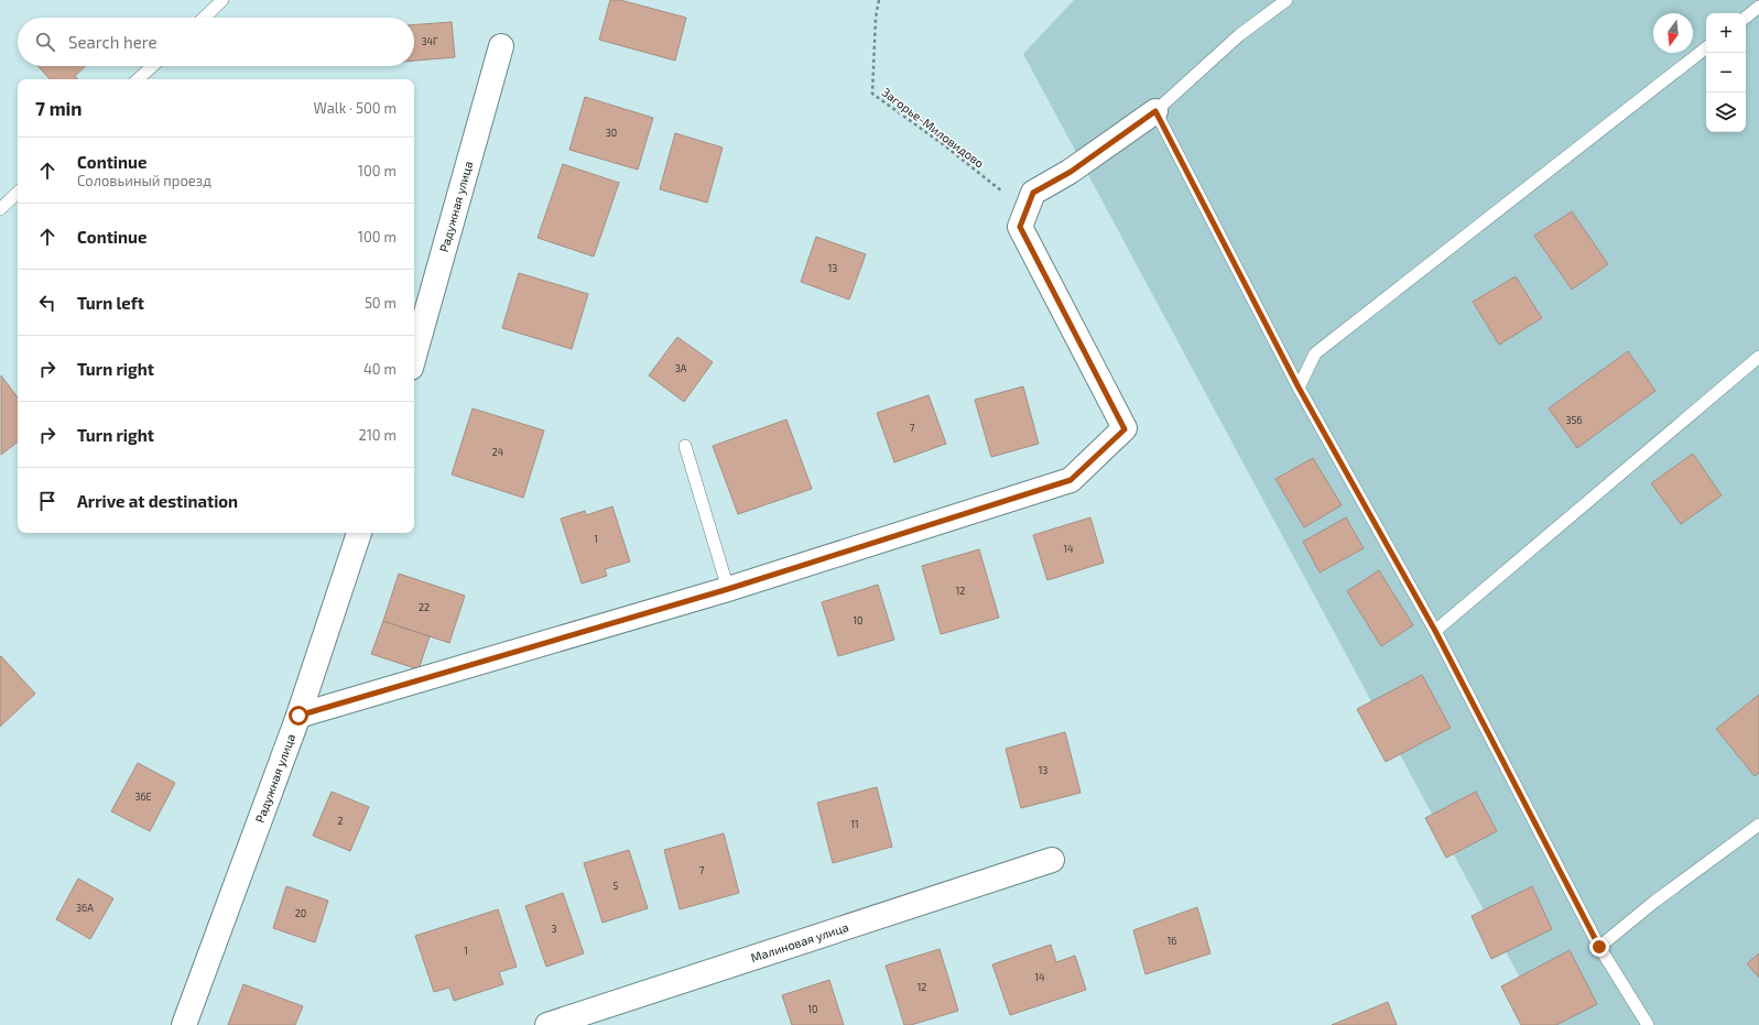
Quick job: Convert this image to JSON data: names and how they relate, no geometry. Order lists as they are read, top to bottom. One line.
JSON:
{"streets":{"street":["Радужная улица","Малиновая улица"],"path":["Загорье-Миловидово"]},"house_numbers":["34Г","30","13","3А","356","7","24","1","14","12","22","10","13","36Е","2","11","7","5","36А","20","3","16","1","14","12","10"],"north":"bottom","page":{"map_buttons":["+","−"],"search":"Search here","heading":["7 min","Walk · 500 m"],"list":[["Continue","Соловьиный проезд","100 m"],["Continue","100 m"],["Turn left","50 m"],["Turn right","40 m"],["Turn right","210 m"],"Arrive at destination"]}}
